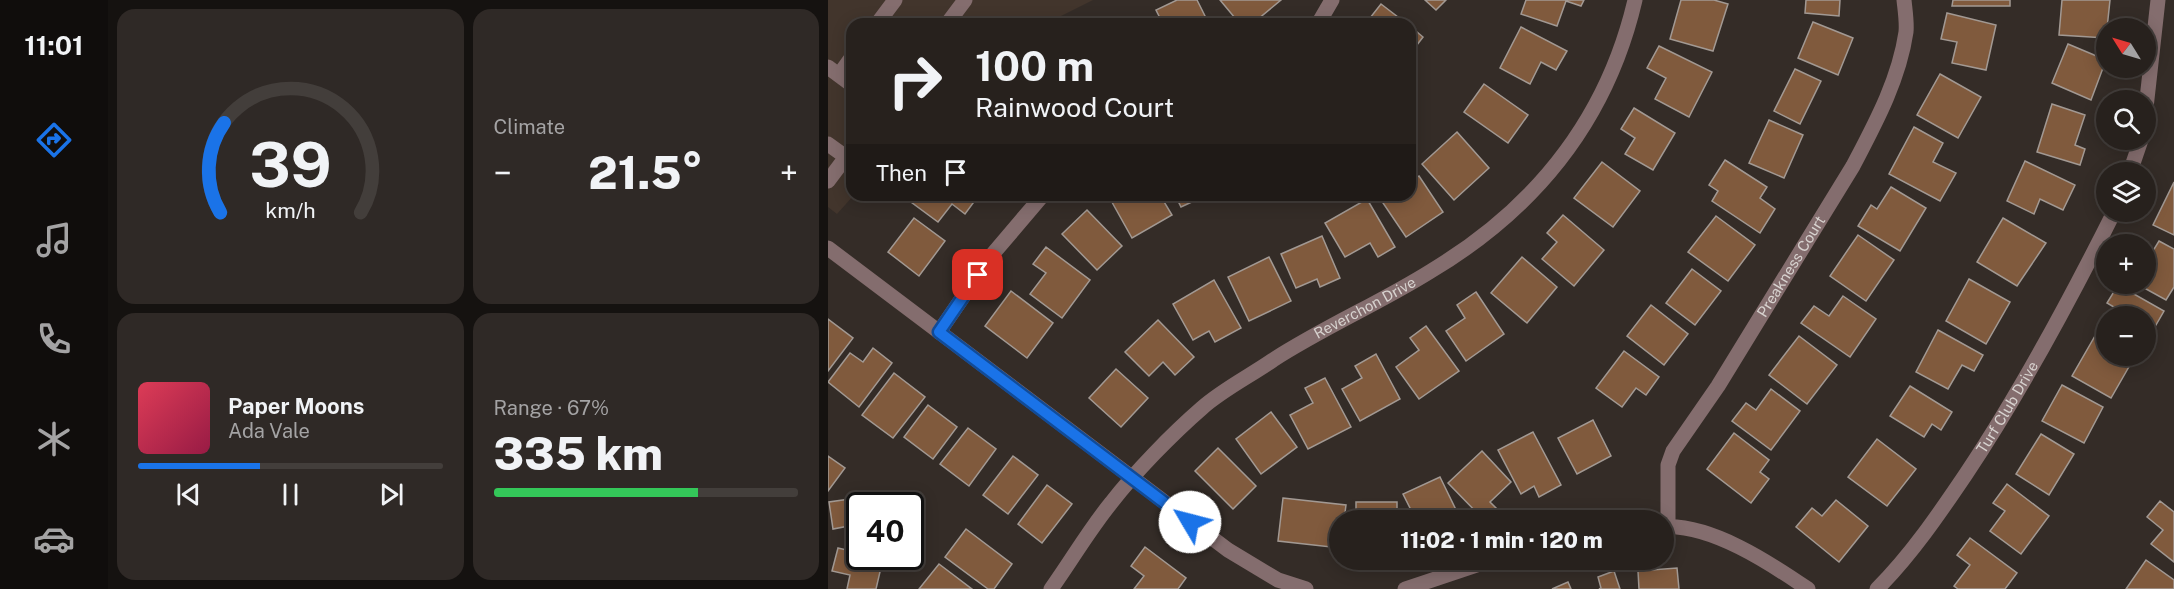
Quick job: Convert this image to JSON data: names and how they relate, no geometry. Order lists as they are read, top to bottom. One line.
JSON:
{"streets":{"street":["Preakness Court","Reverchon Drive","Turf Club Drive"]},"north":"top left","page":{"tabs":"11:01","tile":["Climate",["Range · 67%","335 km"]],"map_buttons":["+","−"],"turn":["100 m","Rainwood Court"],"then":"Then","heat":["−","21.5°","+"],"song":["Paper Moons","Ada Vale"],"limit":"40","trip":"11:02 · 1 min · 120 m","gauge":["39","km/h"]}}
